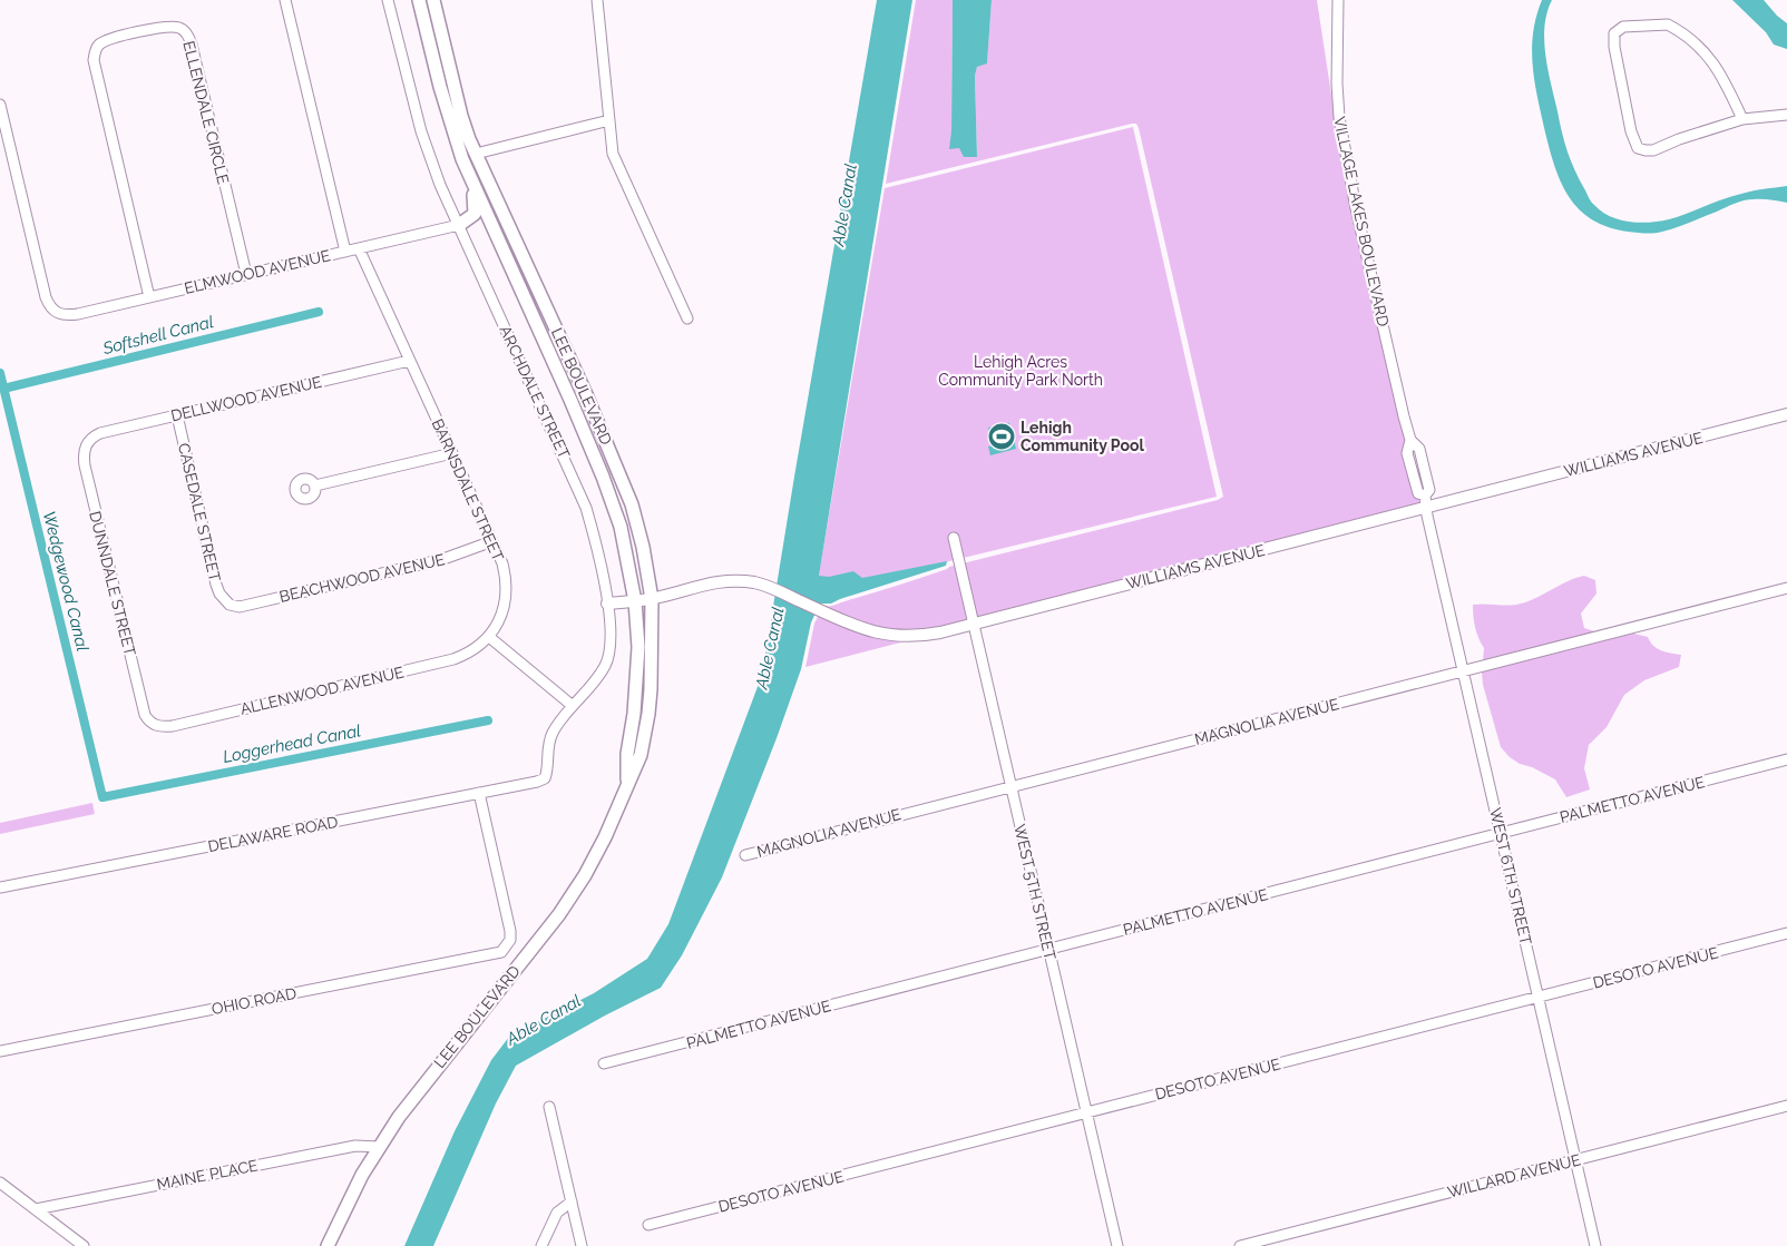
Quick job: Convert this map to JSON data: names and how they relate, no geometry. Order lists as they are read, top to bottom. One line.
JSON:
{"streets":{"main road":["LEE BOULEVARD"],"street":["ELLENDALE CIRCLE","VILLAGE LAKES BOULEVARD","ELMWOOD AVENUE","ARCHDALE STREET","DELLWOOD AVENUE","WILLIAMS AVENUE","BARNSDALE STREET","CASEDALE STREET","BEACHWOOD AVENUE","DUNNDALE STREET","ALLENWOOD AVENUE","MAGNOLIA AVENUE","PALMETTO AVENUE","DELAWARE ROAD","WEST 6TH STREET","WEST 5TH STREET","DESOTO AVENUE","OHIO ROAD","MAINE PLACE","WILLARD AVENUE"]},"crossings":[["ELLENDALE CIRCLE","ELMWOOD AVENUE"],["VILLAGE LAKES BOULEVARD","WILLIAMS AVENUE"],["VILLAGE LAKES BOULEVARD","WEST 6TH STREET"],["ELMWOOD AVENUE","ARCHDALE STREET"],["ELMWOOD AVENUE","BARNSDALE STREET"],["LEE BOULEVARD","WILLIAMS AVENUE"],["LEE BOULEVARD","MAINE PLACE"],["ARCHDALE STREET","WILLIAMS AVENUE"],["ARCHDALE STREET","DELAWARE ROAD"],["DELLWOOD AVENUE","BARNSDALE STREET"],["DELLWOOD AVENUE","CASEDALE STREET"],["DELLWOOD AVENUE","DUNNDALE STREET"],["WILLIAMS AVENUE","WEST 6TH STREET"],["WILLIAMS AVENUE","WEST 5TH STREET"],["BARNSDALE STREET","BEACHWOOD AVENUE"],["BARNSDALE STREET","ALLENWOOD AVENUE"],["CASEDALE STREET","BEACHWOOD AVENUE"],["DUNNDALE STREET","ALLENWOOD AVENUE"],["MAGNOLIA AVENUE","WEST 6TH STREET"],["MAGNOLIA AVENUE","WEST 5TH STREET"],["PALMETTO AVENUE","WEST 6TH STREET"],["PALMETTO AVENUE","WEST 5TH STREET"],["DELAWARE ROAD","OHIO ROAD"],["WEST 6TH STREET","DESOTO AVENUE"],["WEST 6TH STREET","WILLARD AVENUE"],["WEST 5TH STREET","DESOTO AVENUE"]],"water":["Able Canal","Softshell Canal","Wedgewood Canal","Loggerhead Canal"],"parks":["Lehigh Acres Community Park North"],"places":{"sports":["Lehigh Community Pool"]}}
